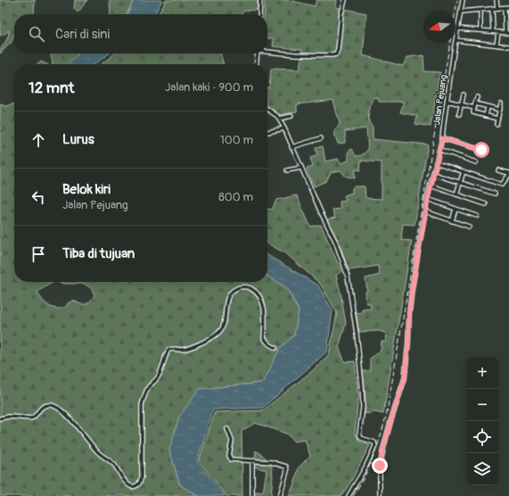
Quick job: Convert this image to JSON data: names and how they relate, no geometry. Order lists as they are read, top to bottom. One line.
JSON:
{"streets":{"street":["Jalan Pejuang"]},"north":"left","page":{"search":"Cari di sini","heading":["12 mnt","Jalan kaki · 900 m"],"list":[["Lurus","100 m"],["Belok kiri","Jalan Pejuang","800 m"],"Tiba di tujuan"],"map_buttons":["+","−"]}}
